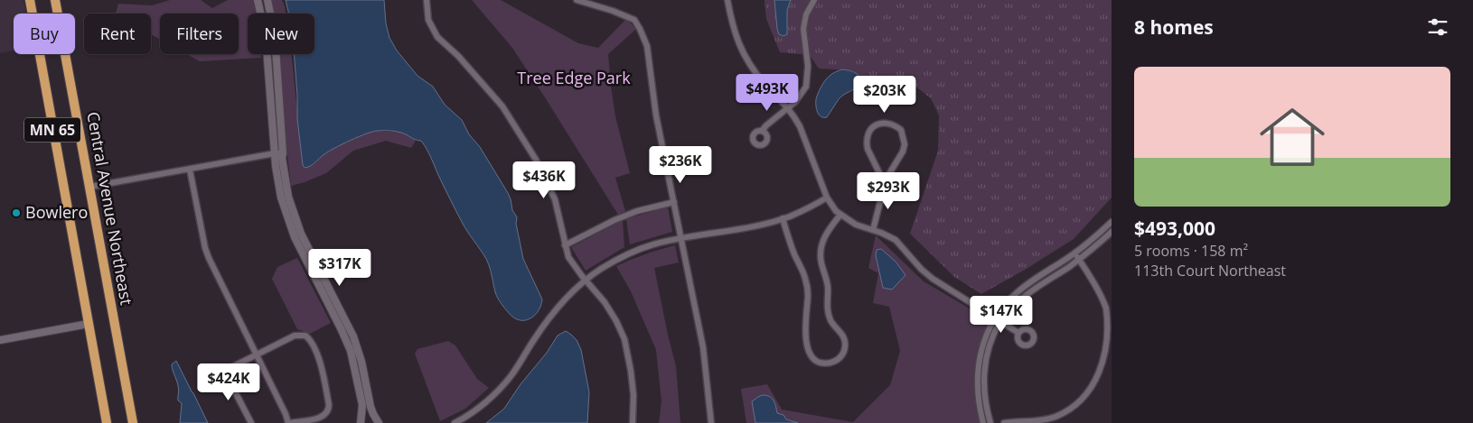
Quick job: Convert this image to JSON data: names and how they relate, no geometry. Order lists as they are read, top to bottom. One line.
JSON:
{"streets":{"highway":["MN 65","Central Avenue Northeast"]},"parks":["Tree Edge Park"],"places":["Bowlero"],"page":{"heading":"8 homes","chip":["Buy","Rent","Filters","New"],"list":[{"name":"$493,000","note":"5 rooms · 158 m² · 113th Court Northeast"}],"price":["$493K","$203K","$236K","$436K","$293K","$317K","$147K","$424K"]}}
